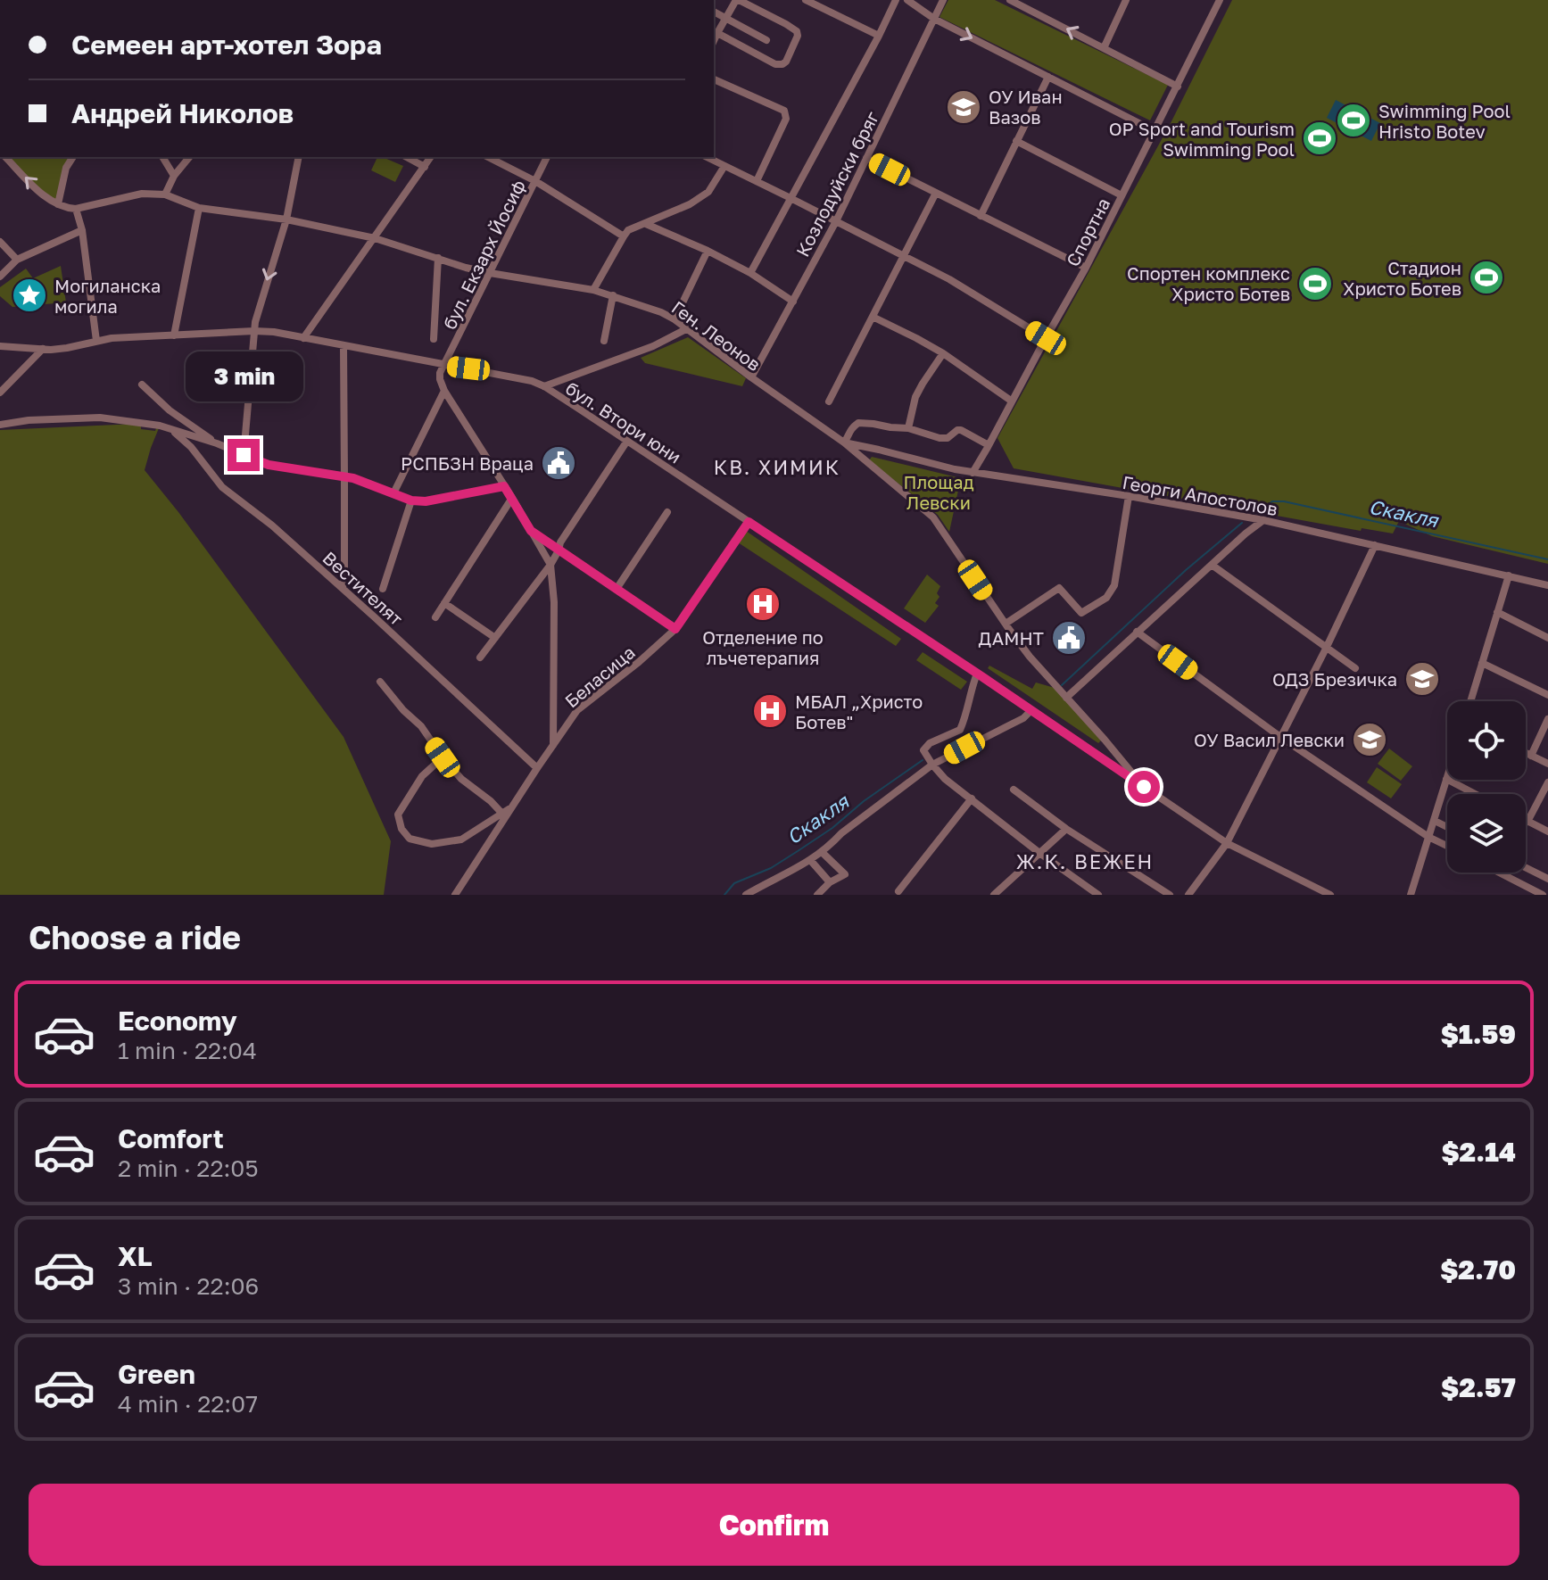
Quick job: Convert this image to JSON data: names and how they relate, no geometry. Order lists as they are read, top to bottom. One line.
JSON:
{"streets":{"street":["Козлодуйски бряг","Спортна","бул. Екзарх Йосиф","Ген. Леонов","бул. Втори юни","Георги Апостолов","Вестителят","Беласица"]},"crossings":[["Козлодуйски бряг","Ген. Леонов"],["Спортна","Георги Апостолов"],["бул. Екзарх Йосиф","Ген. Леонов"],["бул. Екзарх Йосиф","бул. Втори юни"],["Ген. Леонов","бул. Втори юни"],["Ген. Леонов","Георги Апостолов"],["бул. Втори юни","Беласица"],["Вестителят","Беласица"]],"districts":["КВ. ХИМИК","Ж.К. ВЕЖЕН"],"water":["Скакля"],"parks":["Площад Левски"],"places":{"school or university":["ОУ Иван Вазов","ОДЗ Брезичка","ОУ Васил Левски"],"sports":["Swimming Pool Hristo Botev","OP Sport and Tourism Swimming Pool","Стадион Христо Ботев","Спортен комплекс Христо Ботев"],"place":["Могиланска могила"],"public building":["РСПБЗН Враца","ДАМНТ"],"hospital":["Отделение по лъчетерапия","МБАЛ „Христо Ботев\""]},"page":{"banner":["Семеен арт-хотел Зора","Андрей Николов"],"bubble":"3 min","heading":"Choose a ride","list":[{"name":"Economy","note":"1 min · 22:04","value":"$1.59"},{"name":"Comfort","note":"2 min · 22:05","value":"$2.14"},{"name":"XL","note":"3 min · 22:06","value":"$2.70"},{"name":"Green","note":"4 min · 22:07","value":"$2.57"}],"buttons":"Confirm"}}
